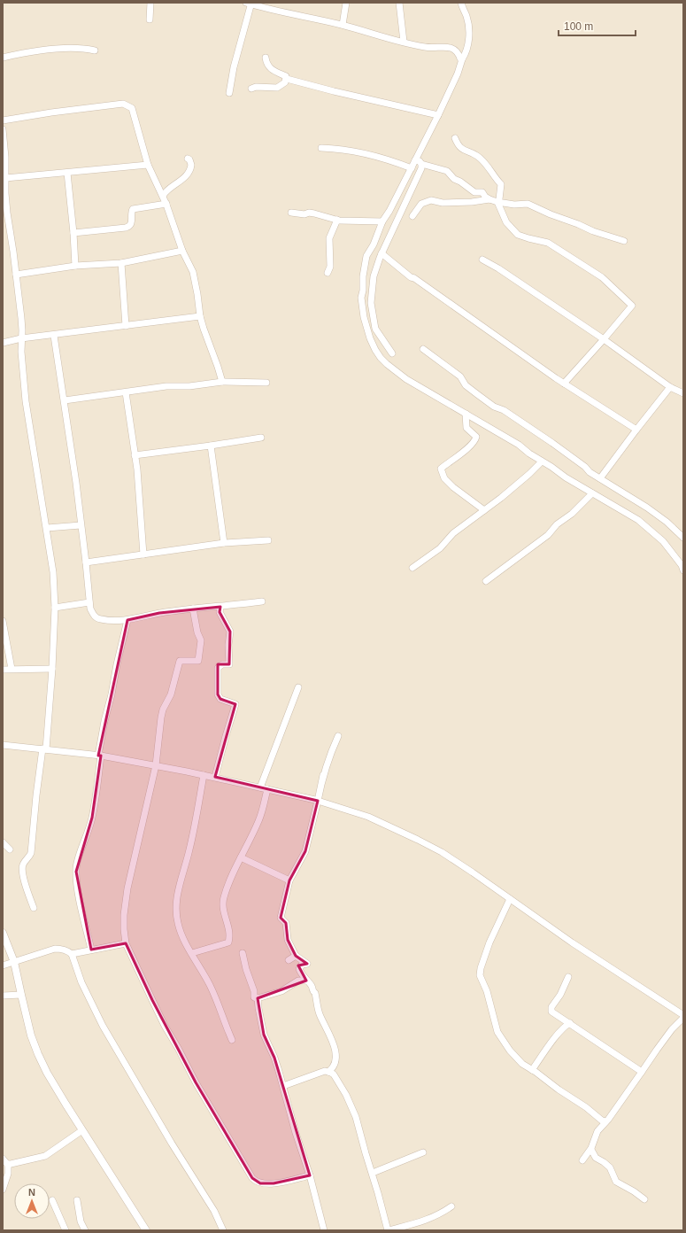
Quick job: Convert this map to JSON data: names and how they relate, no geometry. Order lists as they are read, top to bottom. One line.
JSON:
{"scale_bar":"100 m","north":"top"}
